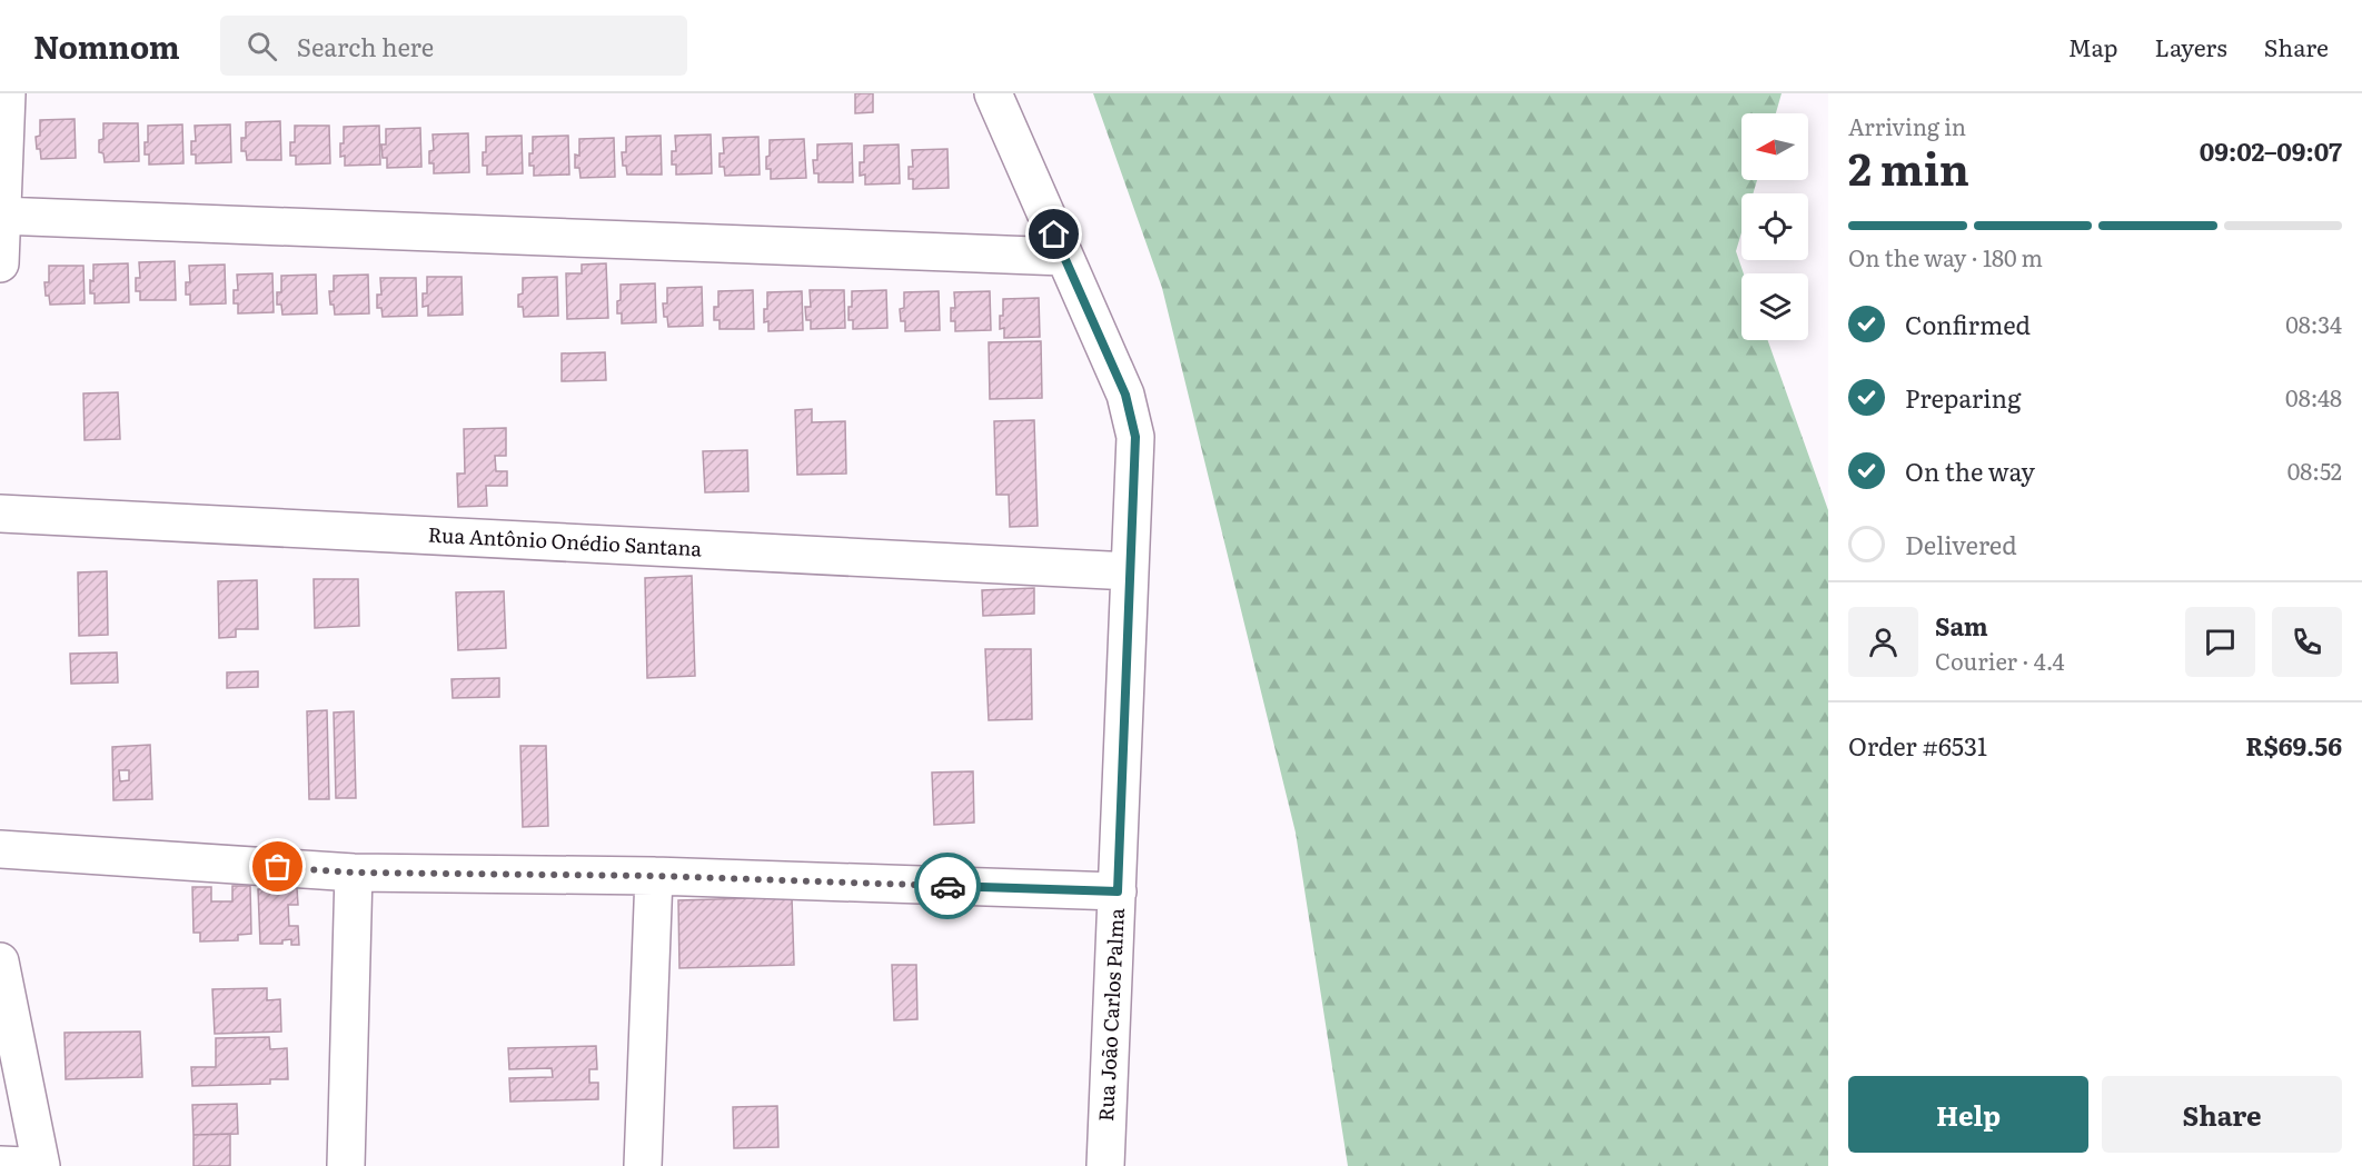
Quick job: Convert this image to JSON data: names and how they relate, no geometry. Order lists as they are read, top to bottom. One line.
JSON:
{"streets":{"street":["Rua Antônio Onédio Santana","Rua João Carlos Palma"]},"crossings":[["Rua Antônio Onédio Santana","Rua João Carlos Palma"]],"north":"left","page":{"header":"Nomnom","search":"Search here","nav":["Map","Layers","Share"],"heading":["2 min","Arriving in","09:02–09:07"],"panel":["Sam","Courier · 4.4","Order #6531","R$69.56"],"bar":"On the way · 180 m","list":[["Confirmed","08:34"],["Preparing","08:48"],["On the way","08:52"],"Delivered"],"buttons":["Help","Share"]}}
